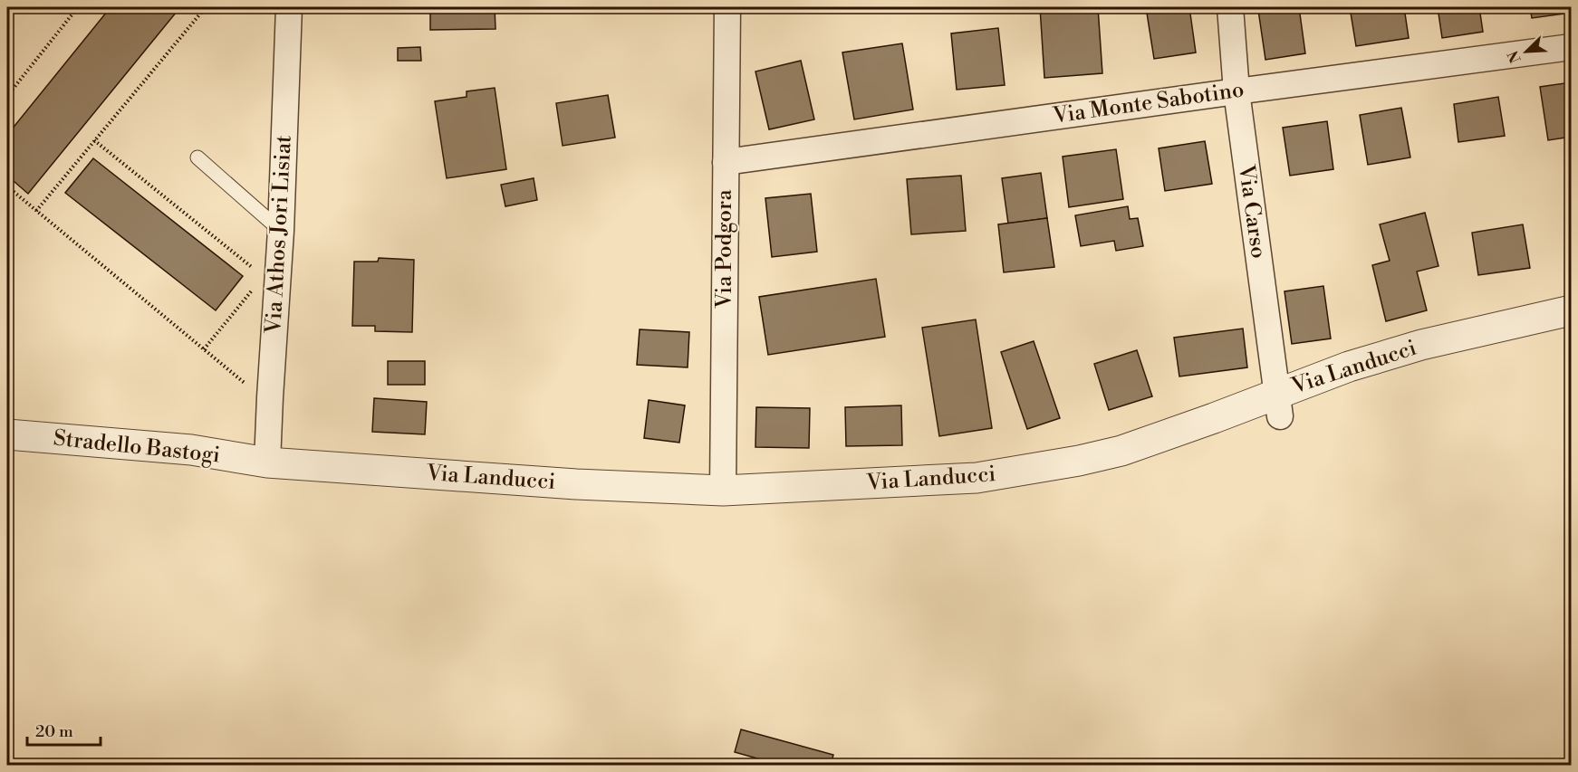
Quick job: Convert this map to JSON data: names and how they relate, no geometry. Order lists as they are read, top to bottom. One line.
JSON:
{"streets":{"street":["Via Monte Sabotino","Via Carso","Via Athos Jori Lisiat","Via Podgora","Via Landucci","Stradello Bastogi"]},"crossings":[["Via Monte Sabotino","Via Carso"],["Via Monte Sabotino","Via Podgora"],["Via Carso","Via Landucci"],["Via Athos Jori Lisiat","Via Landucci"],["Via Athos Jori Lisiat","Stradello Bastogi"],["Via Podgora","Via Landucci"],["Via Landucci","Stradello Bastogi"]],"scale_bar":"20 m","north":"bottom left"}
